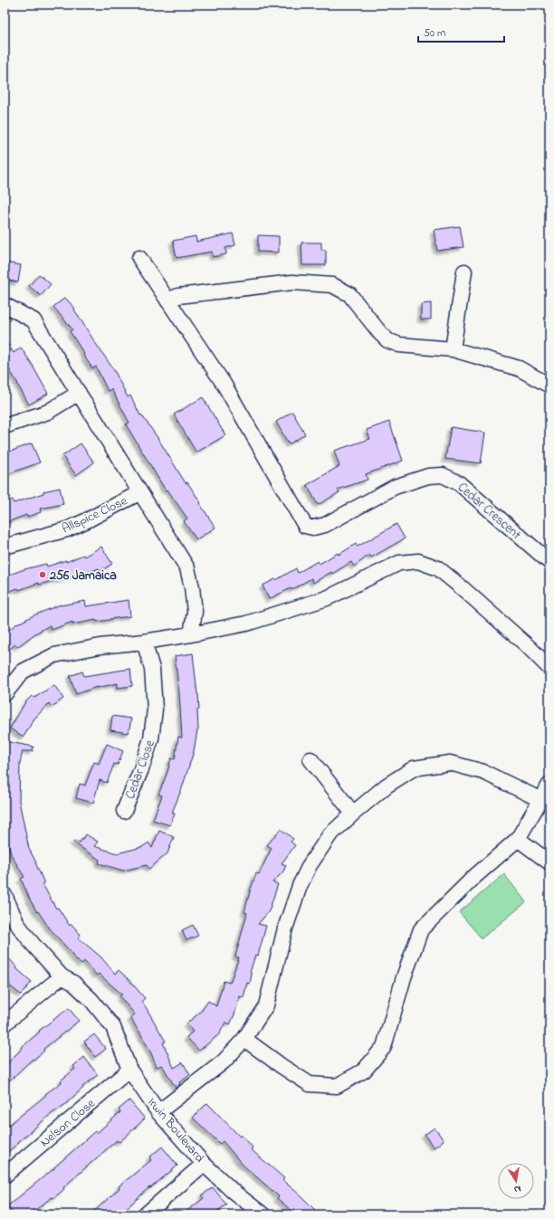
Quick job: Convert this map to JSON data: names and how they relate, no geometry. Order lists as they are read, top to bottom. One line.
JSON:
{"streets":{"street":["Cedar Crescent","Allspice Close","Cedar Close","Nelson Close","Irwin Boulevard"]},"crossings":[["Nelson Close","Irwin Boulevard"]],"places":["256 Jamaica"],"scale_bar":"50 m","north":"bottom"}
